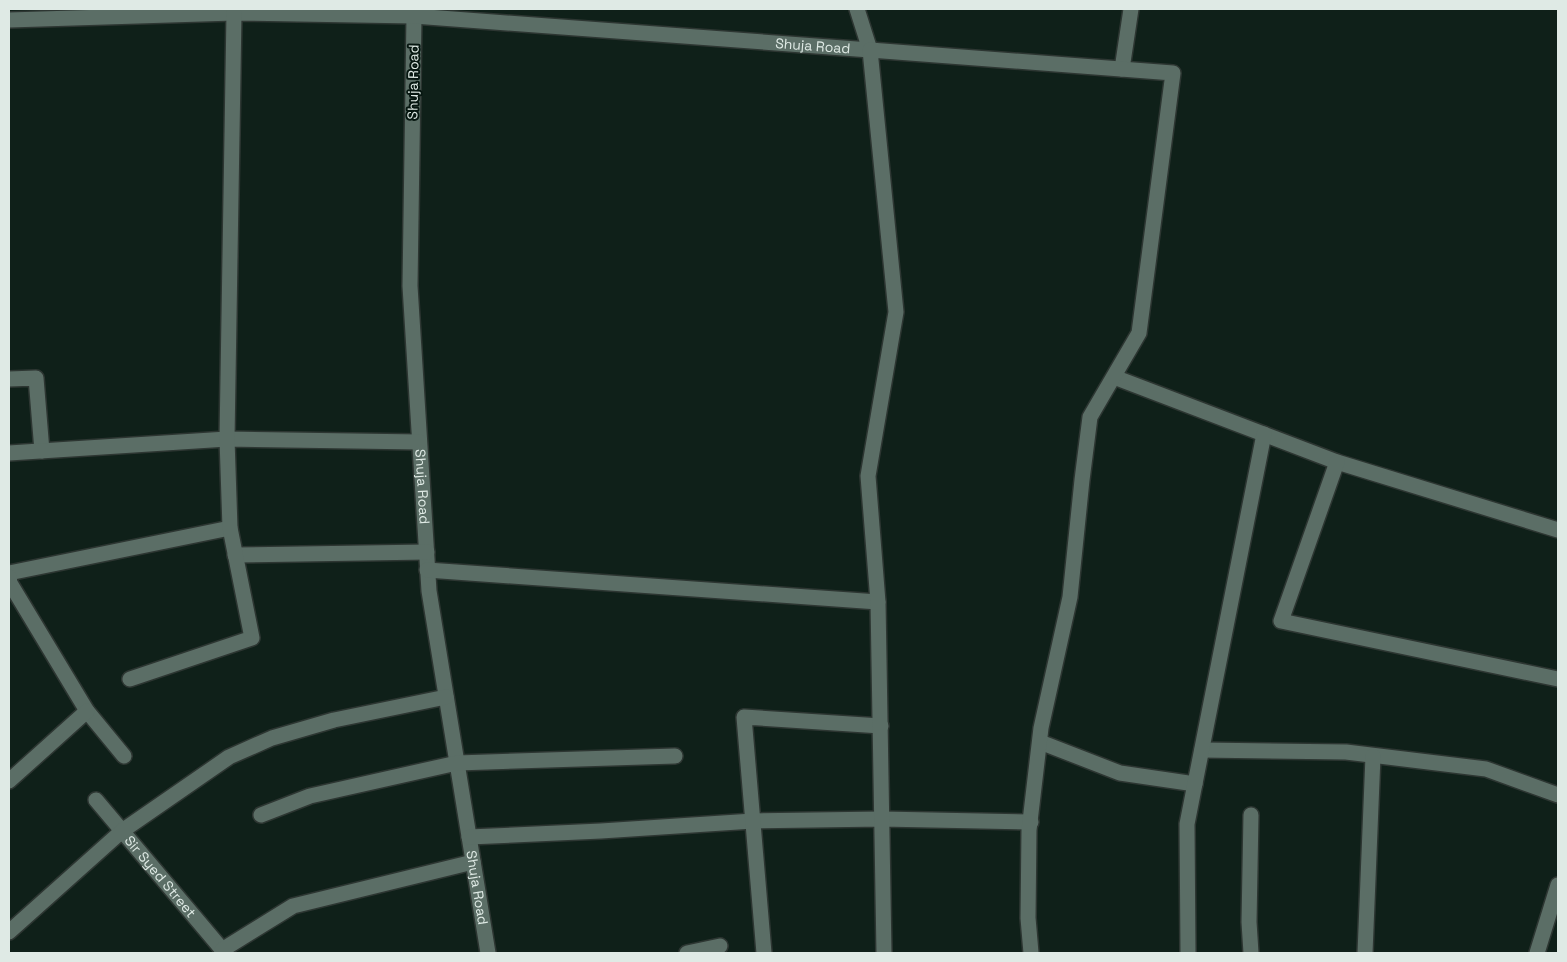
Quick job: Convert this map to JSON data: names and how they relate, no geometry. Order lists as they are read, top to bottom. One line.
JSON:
{"streets":{"street":["Shuja Road","Sir Syed Street"]}}
